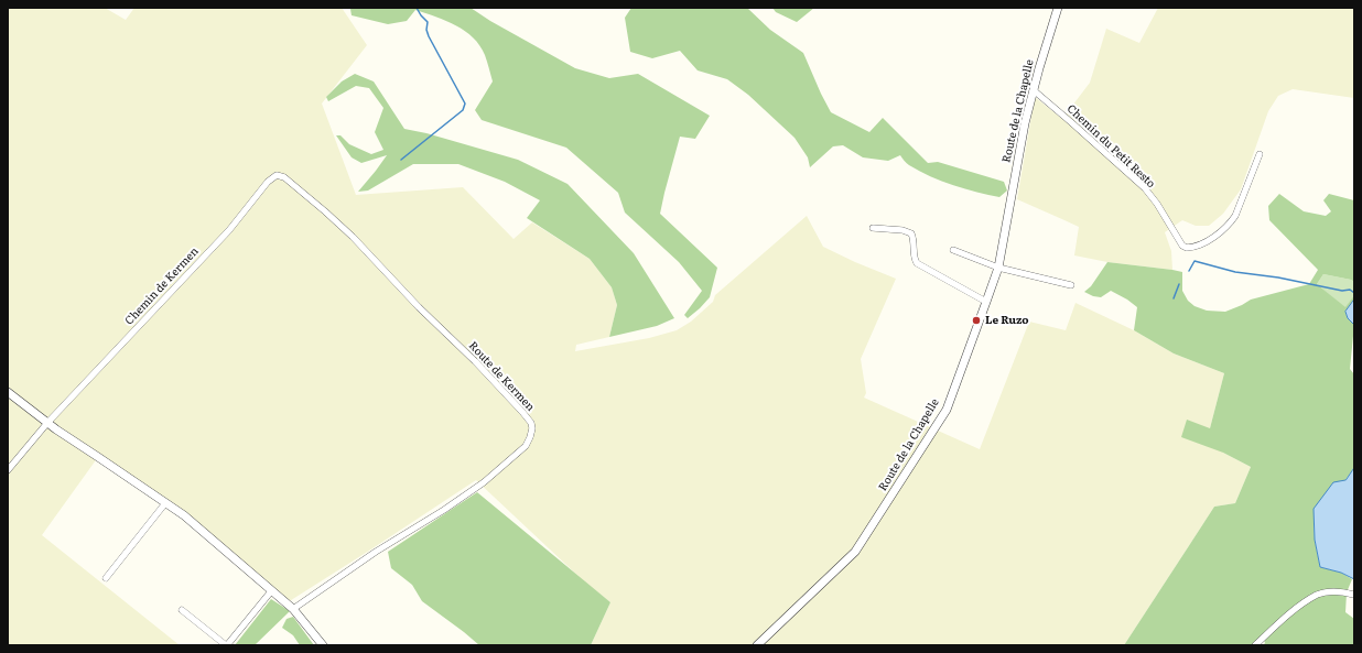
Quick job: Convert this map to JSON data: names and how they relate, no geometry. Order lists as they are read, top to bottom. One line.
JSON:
{"streets":{"street":["Route de la Chapelle","Chemin du Petit Resto","Chemin de Kermen","Route de Kermen"]},"crossings":[["Route de la Chapelle","Chemin du Petit Resto"],["Chemin de Kermen","Route de Kermen"]],"places":["Le Ruzo"]}
